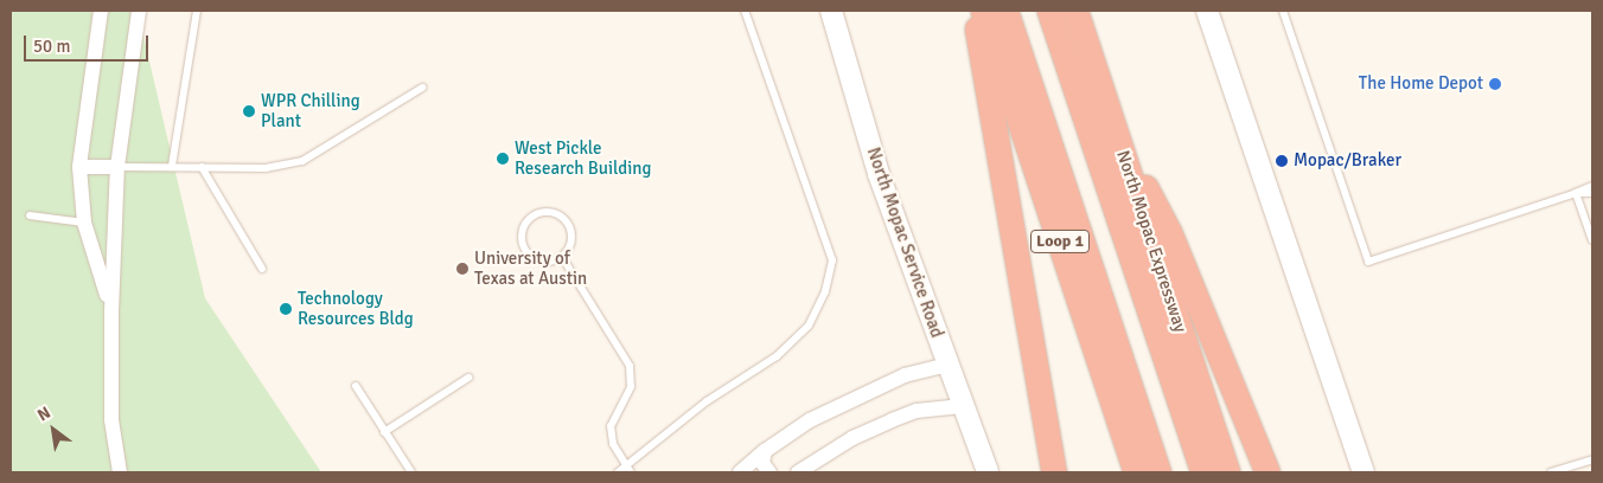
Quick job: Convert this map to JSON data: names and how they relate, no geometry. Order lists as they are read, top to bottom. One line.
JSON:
{"streets":{"highway":["Loop 1","North Mopac Expressway"],"main road":["North Mopac Service Road"]},"places":["The Home Depot","WPR Chilling Plant","West Pickle Research Building","Mopac/Braker","University of Texas at Austin","Technology Resources Bldg"],"scale_bar":"50 m","north":"top left"}
